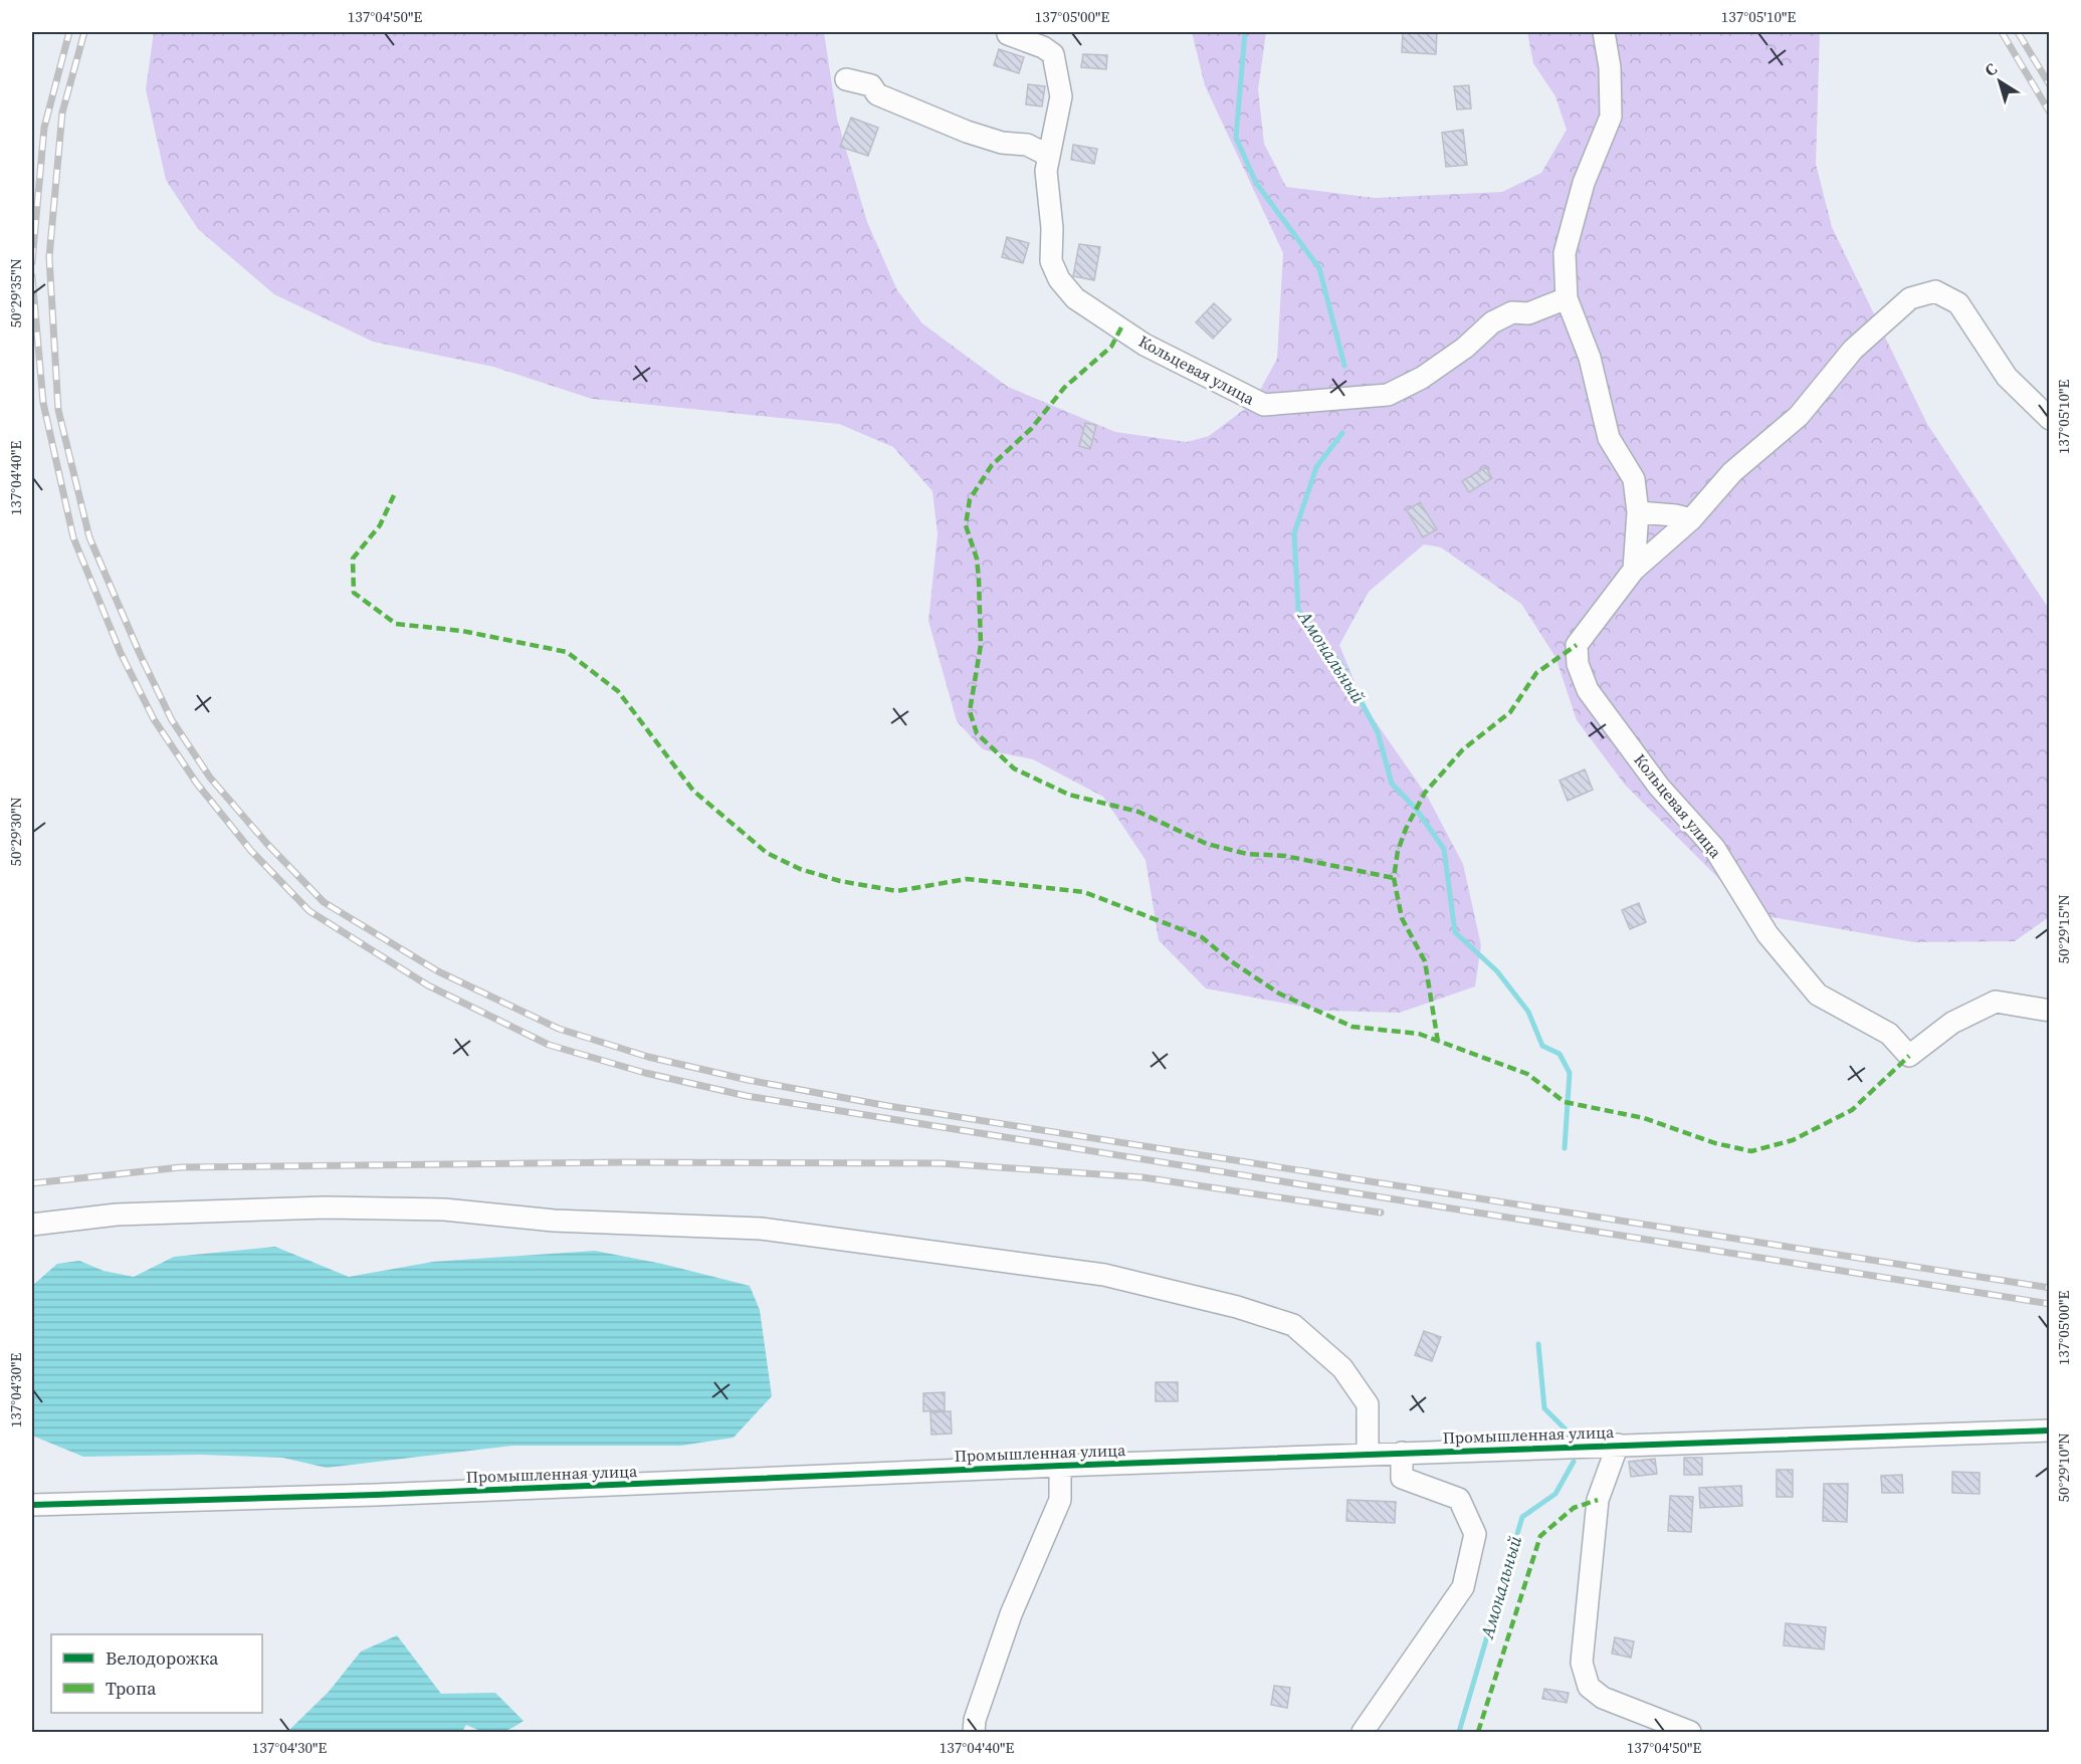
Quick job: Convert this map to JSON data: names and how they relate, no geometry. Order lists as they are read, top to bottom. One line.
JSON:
{"streets":{"street":["Кольцевая улица","Промышленная улица"]},"water":["Амональный"],"legend":["Велодорожка","Тропа"],"north":"top left","coordinates":["137°04'50\"E","137°05'00\"E","137°05'10\"E","50°29'35\"N","137°04'40\"E","50°29'30\"N","50°29'15\"N","137°04'30\"E","50°29'10\"N"]}
